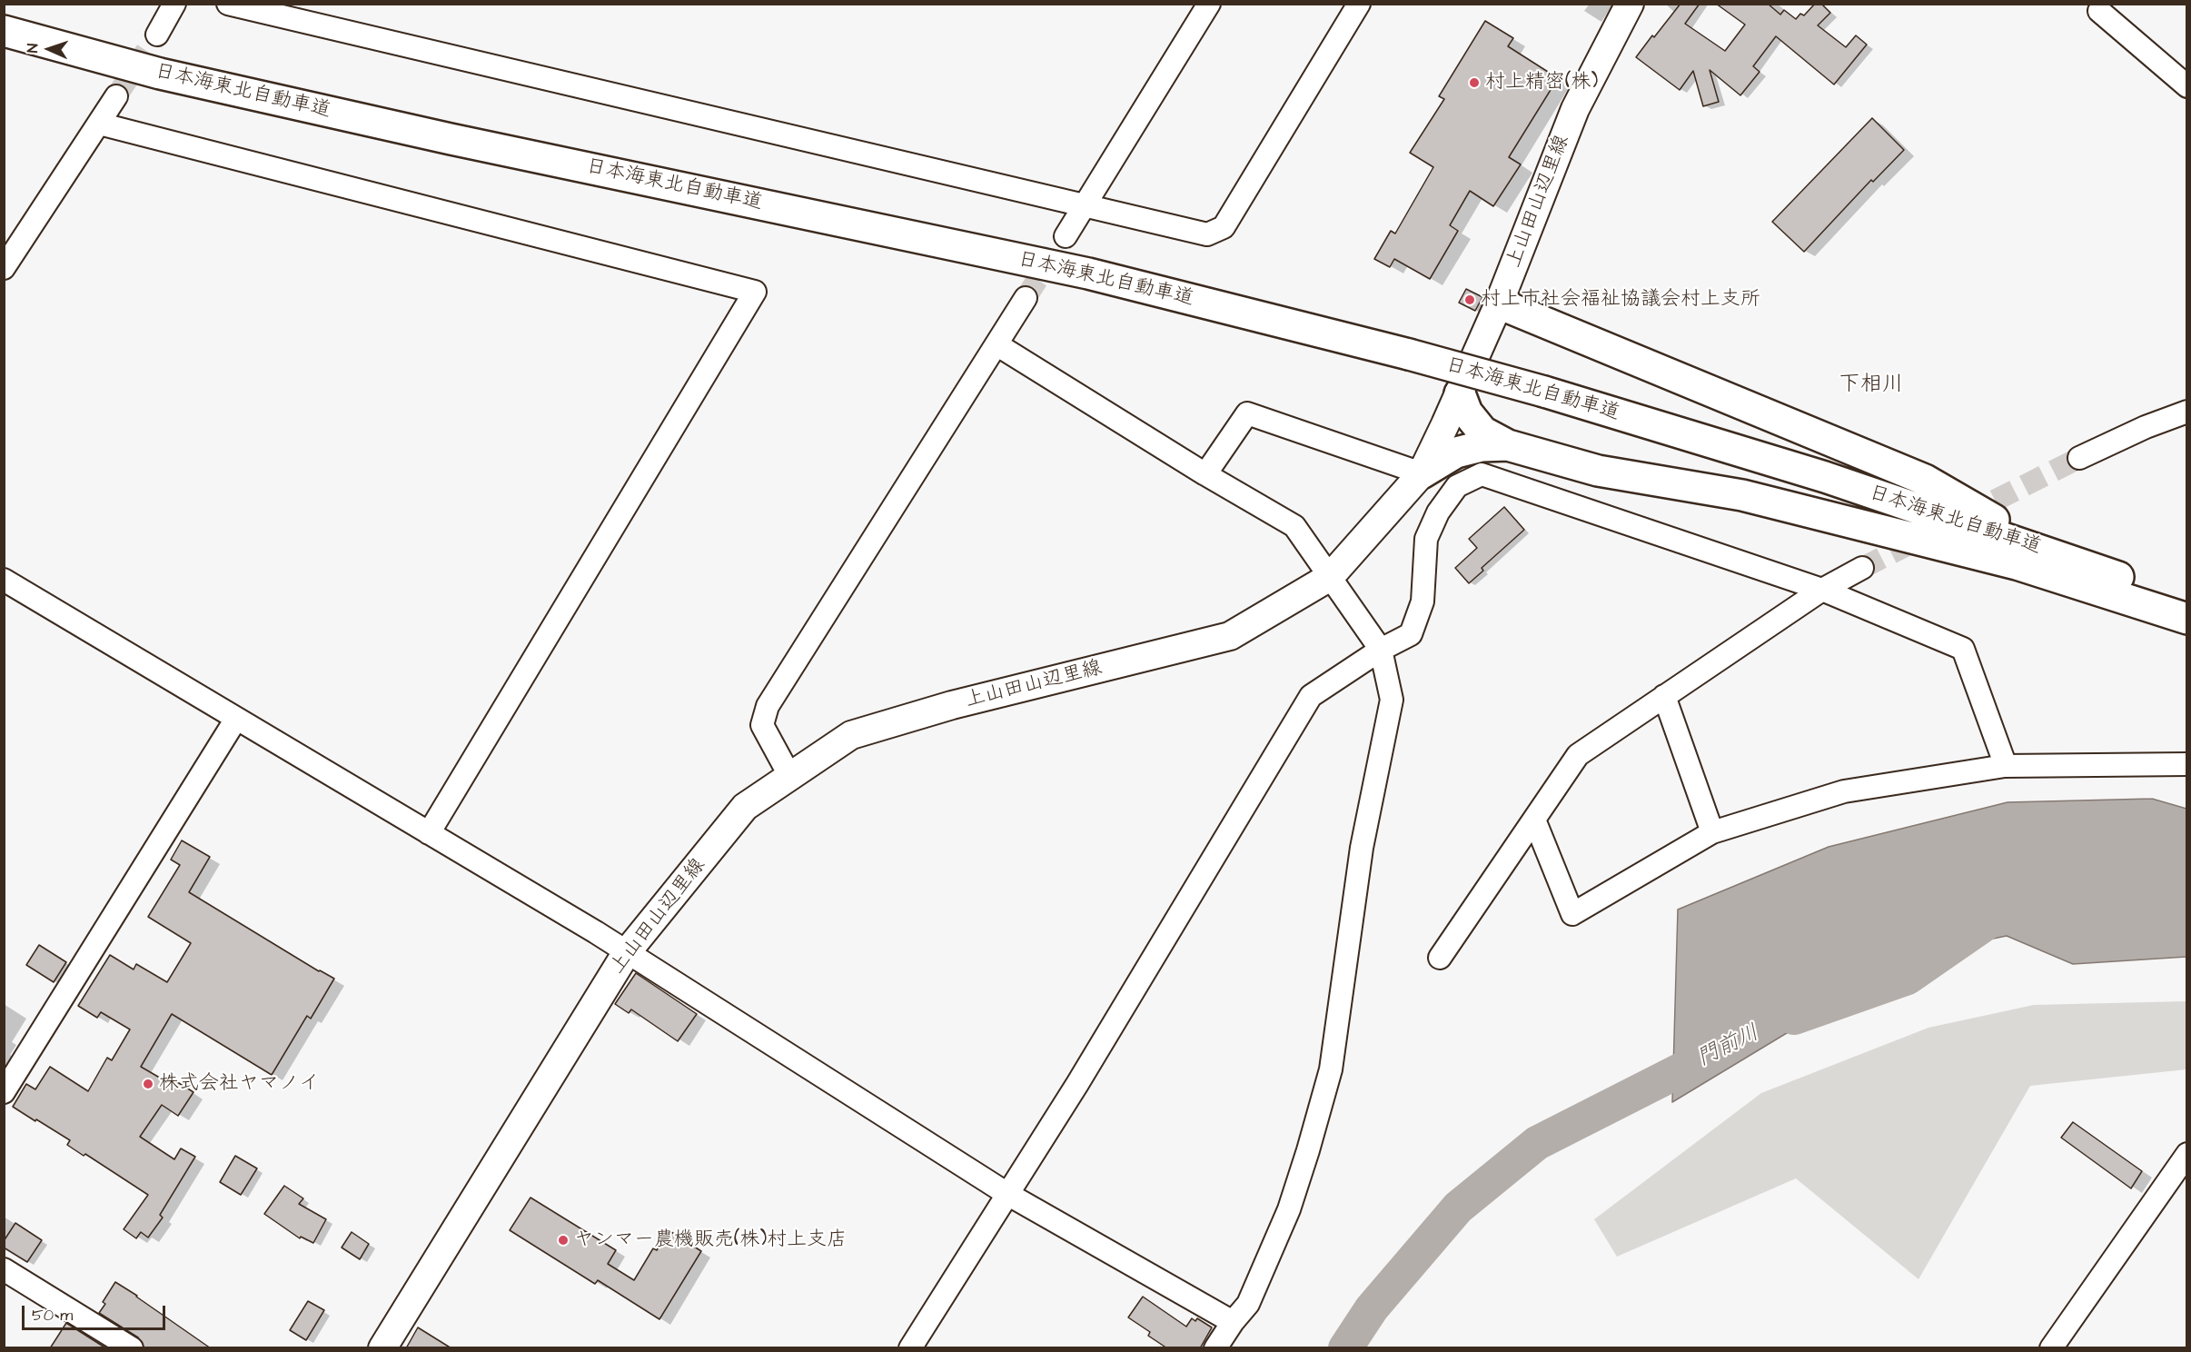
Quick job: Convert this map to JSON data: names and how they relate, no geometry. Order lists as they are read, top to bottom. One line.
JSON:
{"streets":{"highway":["日本海東北自動車道"],"main road":["上山田山辺里線"]},"districts":["下相川"],"water":["門前川"],"places":["村上精密(株)","村上市社会福祉協議会村上支所","株式会社ヤマノイ","ヤンマー農機販売(株)村上支店"],"scale_bar":"50 m","north":"left"}
